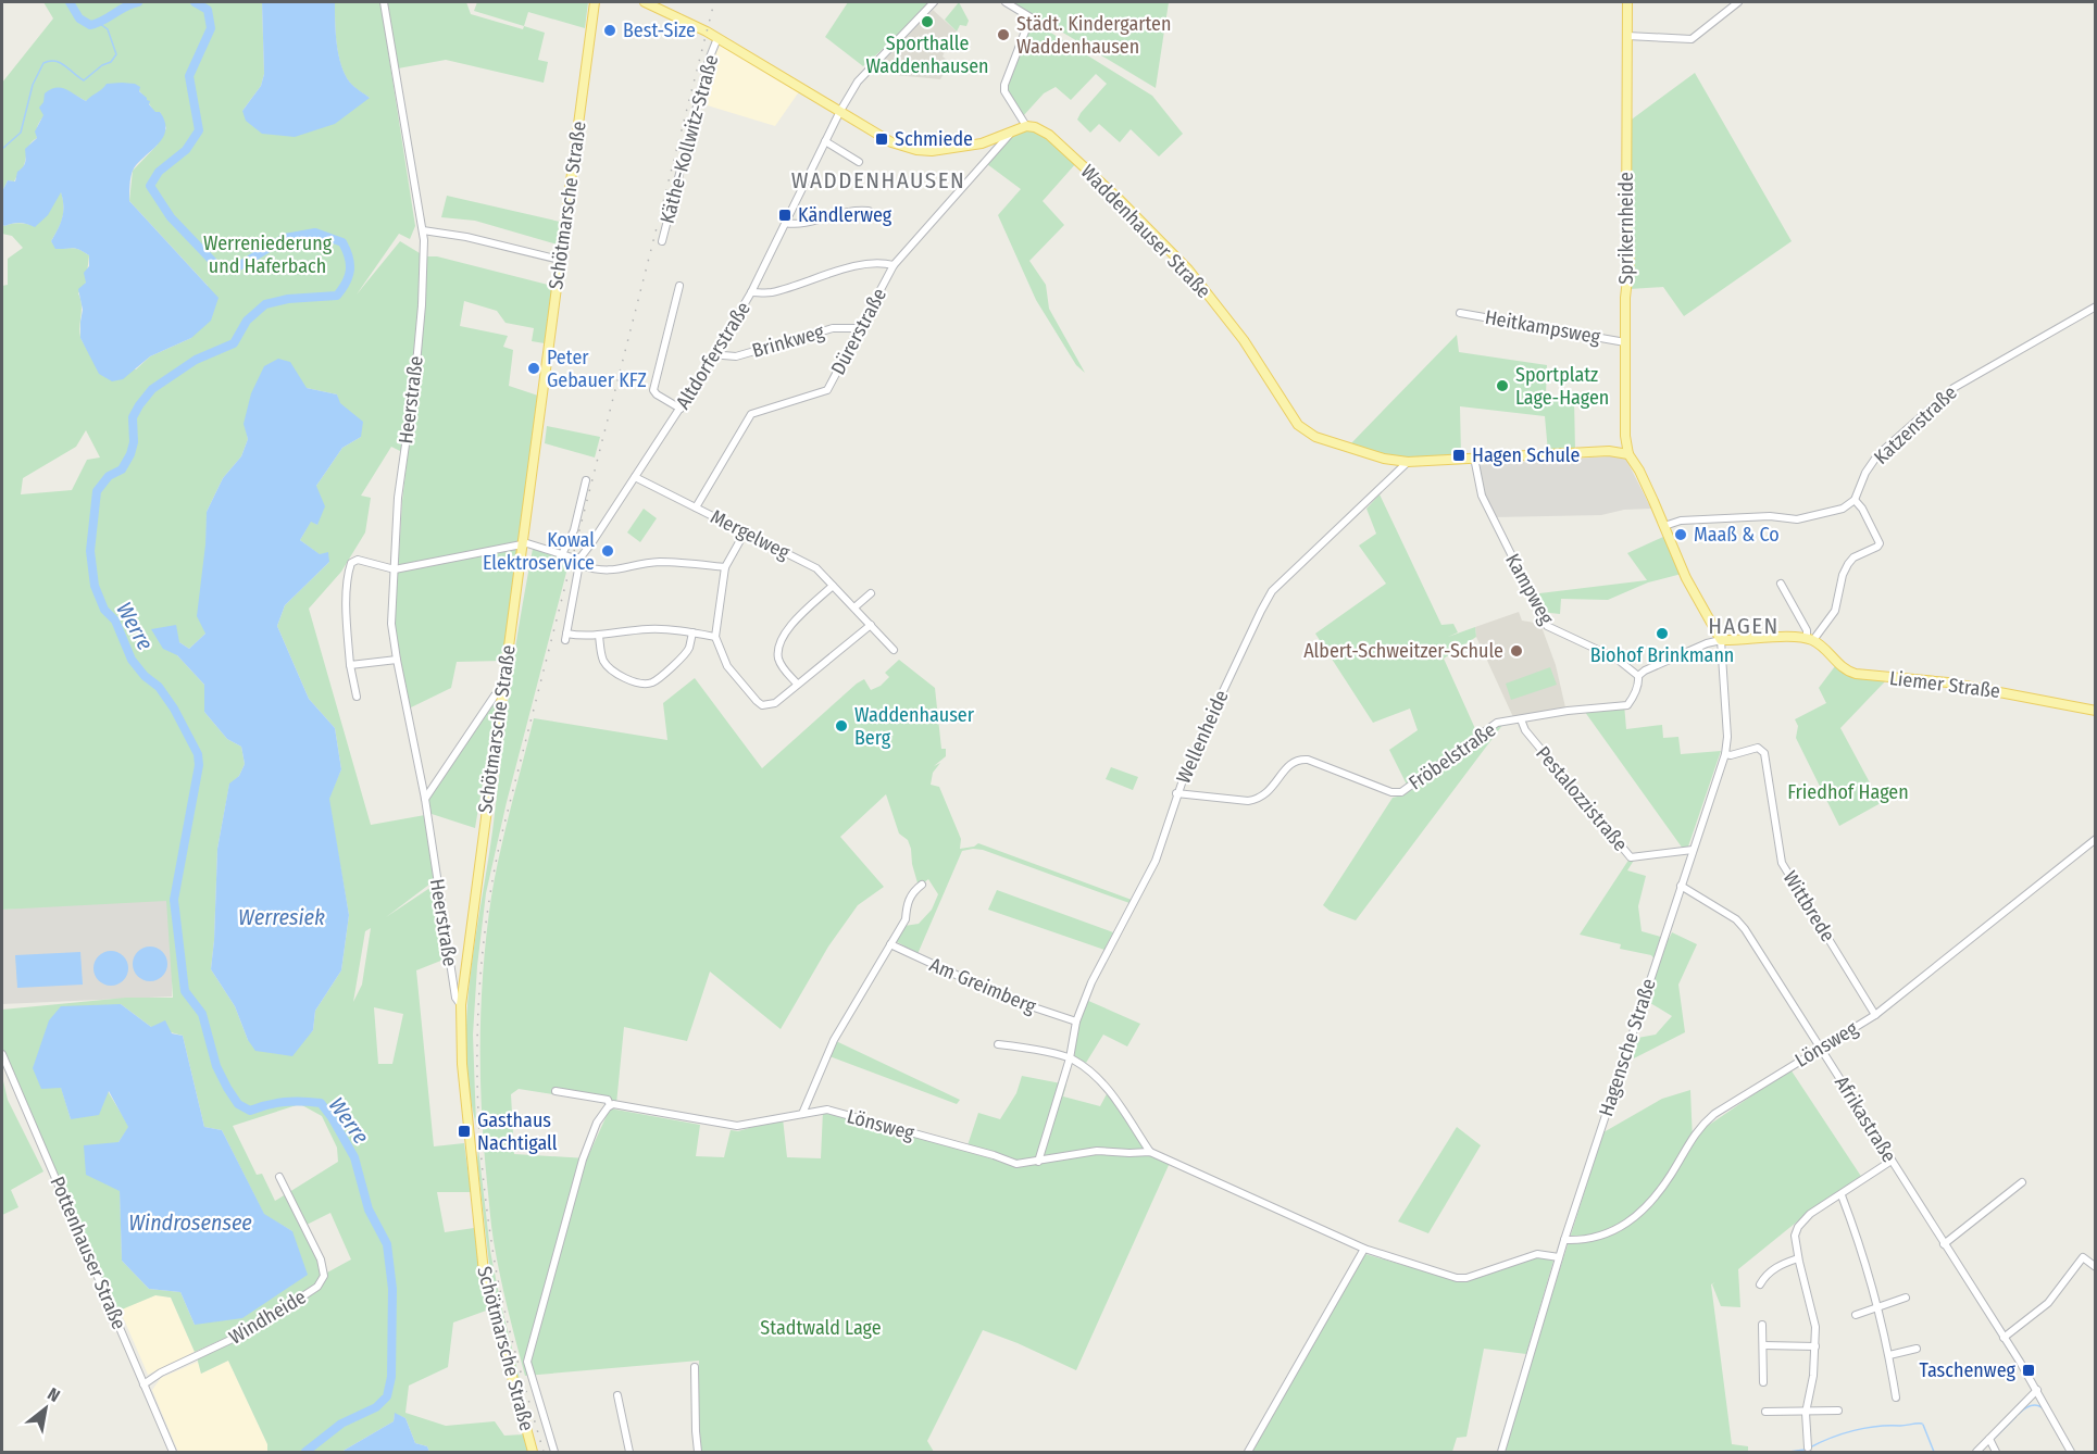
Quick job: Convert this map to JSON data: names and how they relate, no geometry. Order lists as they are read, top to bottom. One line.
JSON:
{"streets":{"main road":["Schötmarsche Straße","Sprikernheide","Waddenhauser Straße","Liemer Straße"],"street":["Käthe-Kollwitz-Straße","Heitkampsweg","Dürerstraße","Brinkweg","Altdorferstraße","Heerstraße","Katzenstraße","Mergelweg","Kampweg","Wellenheide","Fröbelstraße","Pestalozzistraße","Wittbrede","Am Greimberg","Lönsweg","Hagensche Straße","Afrikastraße","Pottenhauser Straße","Windheide"]},"crossings":[["Schötmarsche Straße","Heerstraße"],["Sprikernheide","Waddenhauser Straße"],["Sprikernheide","Heitkampsweg"],["Waddenhauser Straße","Kampweg"],["Waddenhauser Straße","Wellenheide"],["Dürerstraße","Brinkweg"],["Dürerstraße","Mergelweg"],["Brinkweg","Altdorferstraße"],["Altdorferstraße","Mergelweg"],["Kampweg","Fröbelstraße"],["Wellenheide","Fröbelstraße"],["Wellenheide","Am Greimberg"],["Wellenheide","Lönsweg"],["Fröbelstraße","Pestalozzistraße"],["Pestalozzistraße","Hagensche Straße"],["Wittbrede","Lönsweg"],["Wittbrede","Hagensche Straße"],["Lönsweg","Hagensche Straße"],["Lönsweg","Afrikastraße"],["Hagensche Straße","Afrikastraße"],["Pottenhauser Straße","Windheide"]],"districts":["WADDENHAUSEN","HAGEN"],"water":["Werre","Werresiek","Windrosensee"],"parks":["Werreniederung und Haferbach","Friedhof Hagen","Stadtwald Lage"],"places":{"other":["Sporthalle Waddenhausen","Best-Size","Städt. Kindergarten Waddenhausen","Peter Gebauer KFZ","Sportplatz Lage-Hagen","Maaß & Co","Kowal Elektroservice","Biohof Brinkmann","Albert-Schweitzer-Schule","Waddenhauser Berg"],"transit":["Schmiede","Kändlerweg","Hagen Schule","Gasthaus Nachtigall","Taschenweg"]},"north":"top right"}
